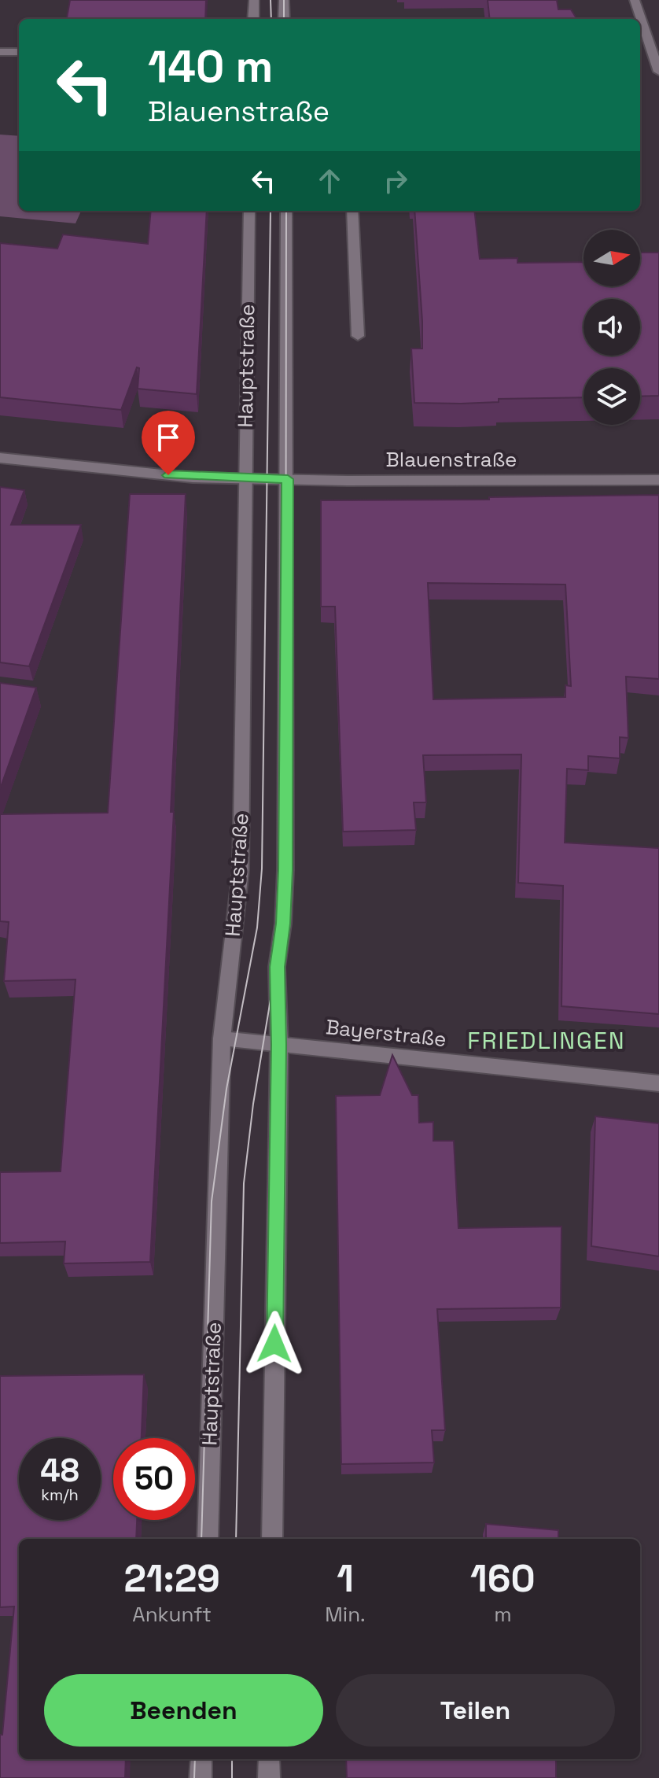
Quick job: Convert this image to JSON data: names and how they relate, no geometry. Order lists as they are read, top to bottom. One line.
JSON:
{"streets":{"main road":["Hauptstraße","Blauenstraße","Bayerstraße"]},"crossings":[["Hauptstraße","Blauenstraße"],["Hauptstraße","Bayerstraße"]],"districts":["FRIEDLINGEN"],"north":"right","page":{"turn":["140 m","Blauenstraße"],"speed":"48 km/h","limit":"50","eta":["21:29","Ankunft","1","Min.","160","m"],"buttons":["Beenden","Teilen"]}}
